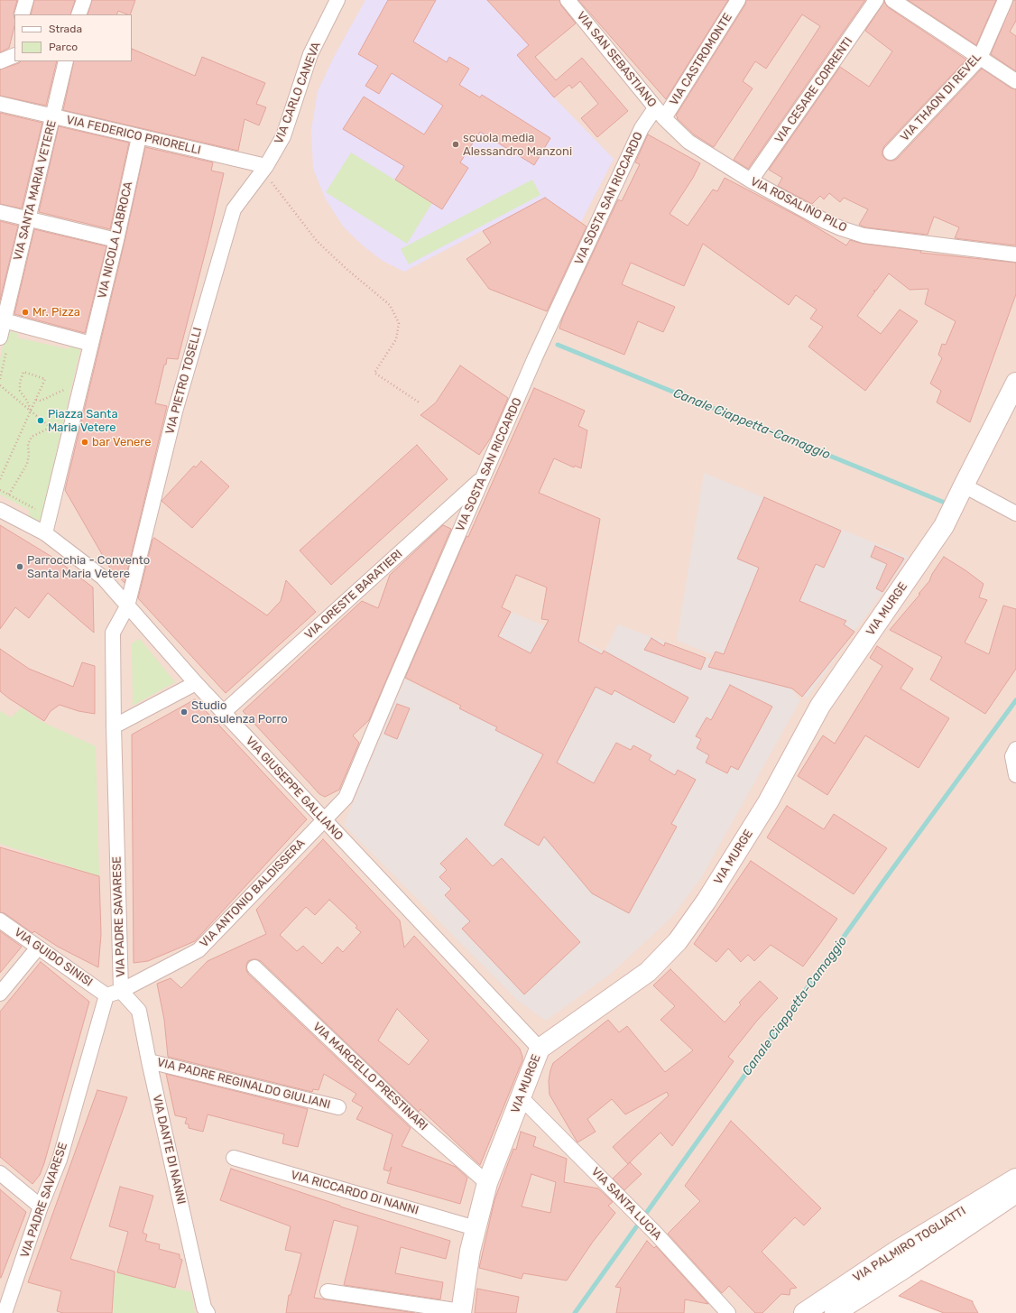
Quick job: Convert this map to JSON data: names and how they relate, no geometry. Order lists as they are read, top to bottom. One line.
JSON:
{"streets":{"street":["VIA SAN SEBASTIANO","VIA CASTROMONTE","VIA CESARE CORRENTI","VIA CARLO CANEVA","VIA THAON DI REVEL","VIA FEDERICO PRIORELLI","VIA SANTA MARIA VETERE","VIA SOSTA SAN RICCARDO","VIA ROSALINO PILO","VIA NICOLA LABROCA","VIA PIETRO TOSELLI","VIA ORESTE BARATIERI","VIA MURGE","VIA GIUSEPPE GALLIANO","VIA ANTONIO BALDISSERA","VIA PADRE SAVARESE","VIA GUIDO SINISI","VIA MARCELLO PRESTINARI","VIA PADRE REGINALDO GIULIANI","VIA DANTE DI NANNI","VIA RICCARDO DI NANNI","VIA SANTA LUCIA","VIA PALMIRO TOGLIATTI"]},"crossings":[["VIA SAN SEBASTIANO","VIA CASTROMONTE"],["VIA SAN SEBASTIANO","VIA SOSTA SAN RICCARDO"],["VIA SAN SEBASTIANO","VIA ROSALINO PILO"],["VIA CASTROMONTE","VIA SOSTA SAN RICCARDO"],["VIA CASTROMONTE","VIA ROSALINO PILO"],["VIA CESARE CORRENTI","VIA ROSALINO PILO"],["VIA CARLO CANEVA","VIA FEDERICO PRIORELLI"],["VIA CARLO CANEVA","VIA PIETRO TOSELLI"],["VIA FEDERICO PRIORELLI","VIA SANTA MARIA VETERE"],["VIA FEDERICO PRIORELLI","VIA NICOLA LABROCA"],["VIA FEDERICO PRIORELLI","VIA PIETRO TOSELLI"],["VIA SOSTA SAN RICCARDO","VIA ROSALINO PILO"],["VIA SOSTA SAN RICCARDO","VIA ORESTE BARATIERI"],["VIA SOSTA SAN RICCARDO","VIA GIUSEPPE GALLIANO"],["VIA SOSTA SAN RICCARDO","VIA ANTONIO BALDISSERA"],["VIA PIETRO TOSELLI","VIA GIUSEPPE GALLIANO"],["VIA PIETRO TOSELLI","VIA PADRE SAVARESE"],["VIA ORESTE BARATIERI","VIA GIUSEPPE GALLIANO"],["VIA MURGE","VIA GIUSEPPE GALLIANO"],["VIA MURGE","VIA MARCELLO PRESTINARI"],["VIA MURGE","VIA RICCARDO DI NANNI"],["VIA MURGE","VIA SANTA LUCIA"],["VIA GIUSEPPE GALLIANO","VIA ANTONIO BALDISSERA"],["VIA GIUSEPPE GALLIANO","VIA PADRE SAVARESE"],["VIA ANTONIO BALDISSERA","VIA PADRE SAVARESE"],["VIA ANTONIO BALDISSERA","VIA DANTE DI NANNI"],["VIA PADRE SAVARESE","VIA GUIDO SINISI"],["VIA PADRE SAVARESE","VIA DANTE DI NANNI"],["VIA PADRE REGINALDO GIULIANI","VIA DANTE DI NANNI"]],"water":["Canale Ciappetta-Camaggio"],"places":["scuola media Alessandro Manzoni","Mr. Pizza","Piazza Santa Maria Vetere","bar Venere","Parrocchia - Convento Santa Maria Vetere","Studio Consulenza Porro"],"legend":["Strada","Parco"]}
